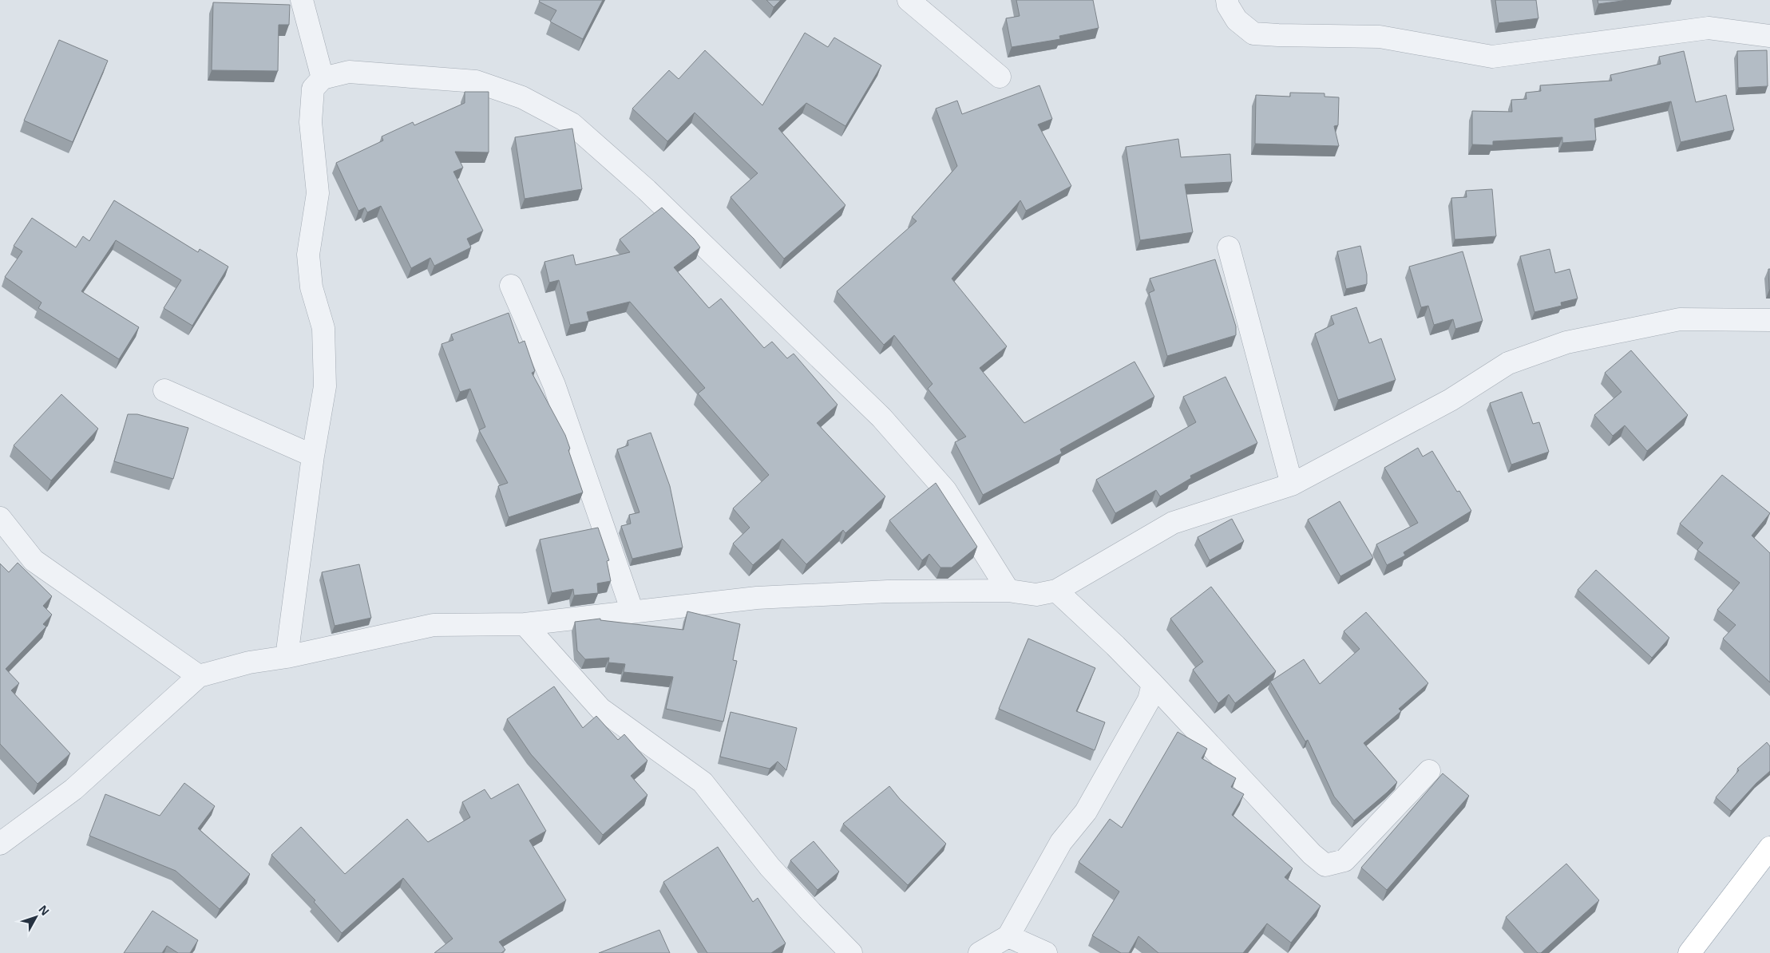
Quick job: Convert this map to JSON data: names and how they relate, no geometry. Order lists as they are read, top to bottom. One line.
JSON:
{"north":"top right"}
